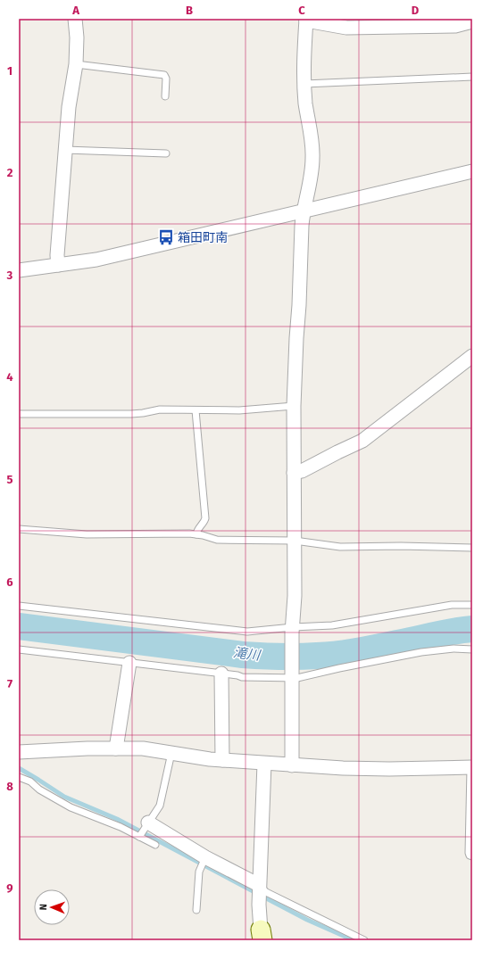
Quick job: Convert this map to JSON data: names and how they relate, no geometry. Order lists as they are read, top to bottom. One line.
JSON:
{"water":["滝川"],"places":{"bus stop":["箱田町南"]},"north":"left","grid":{"columns":["A","B","C","D"],"rows":["1","2","3","4","5","6","7","8","9"]}}
